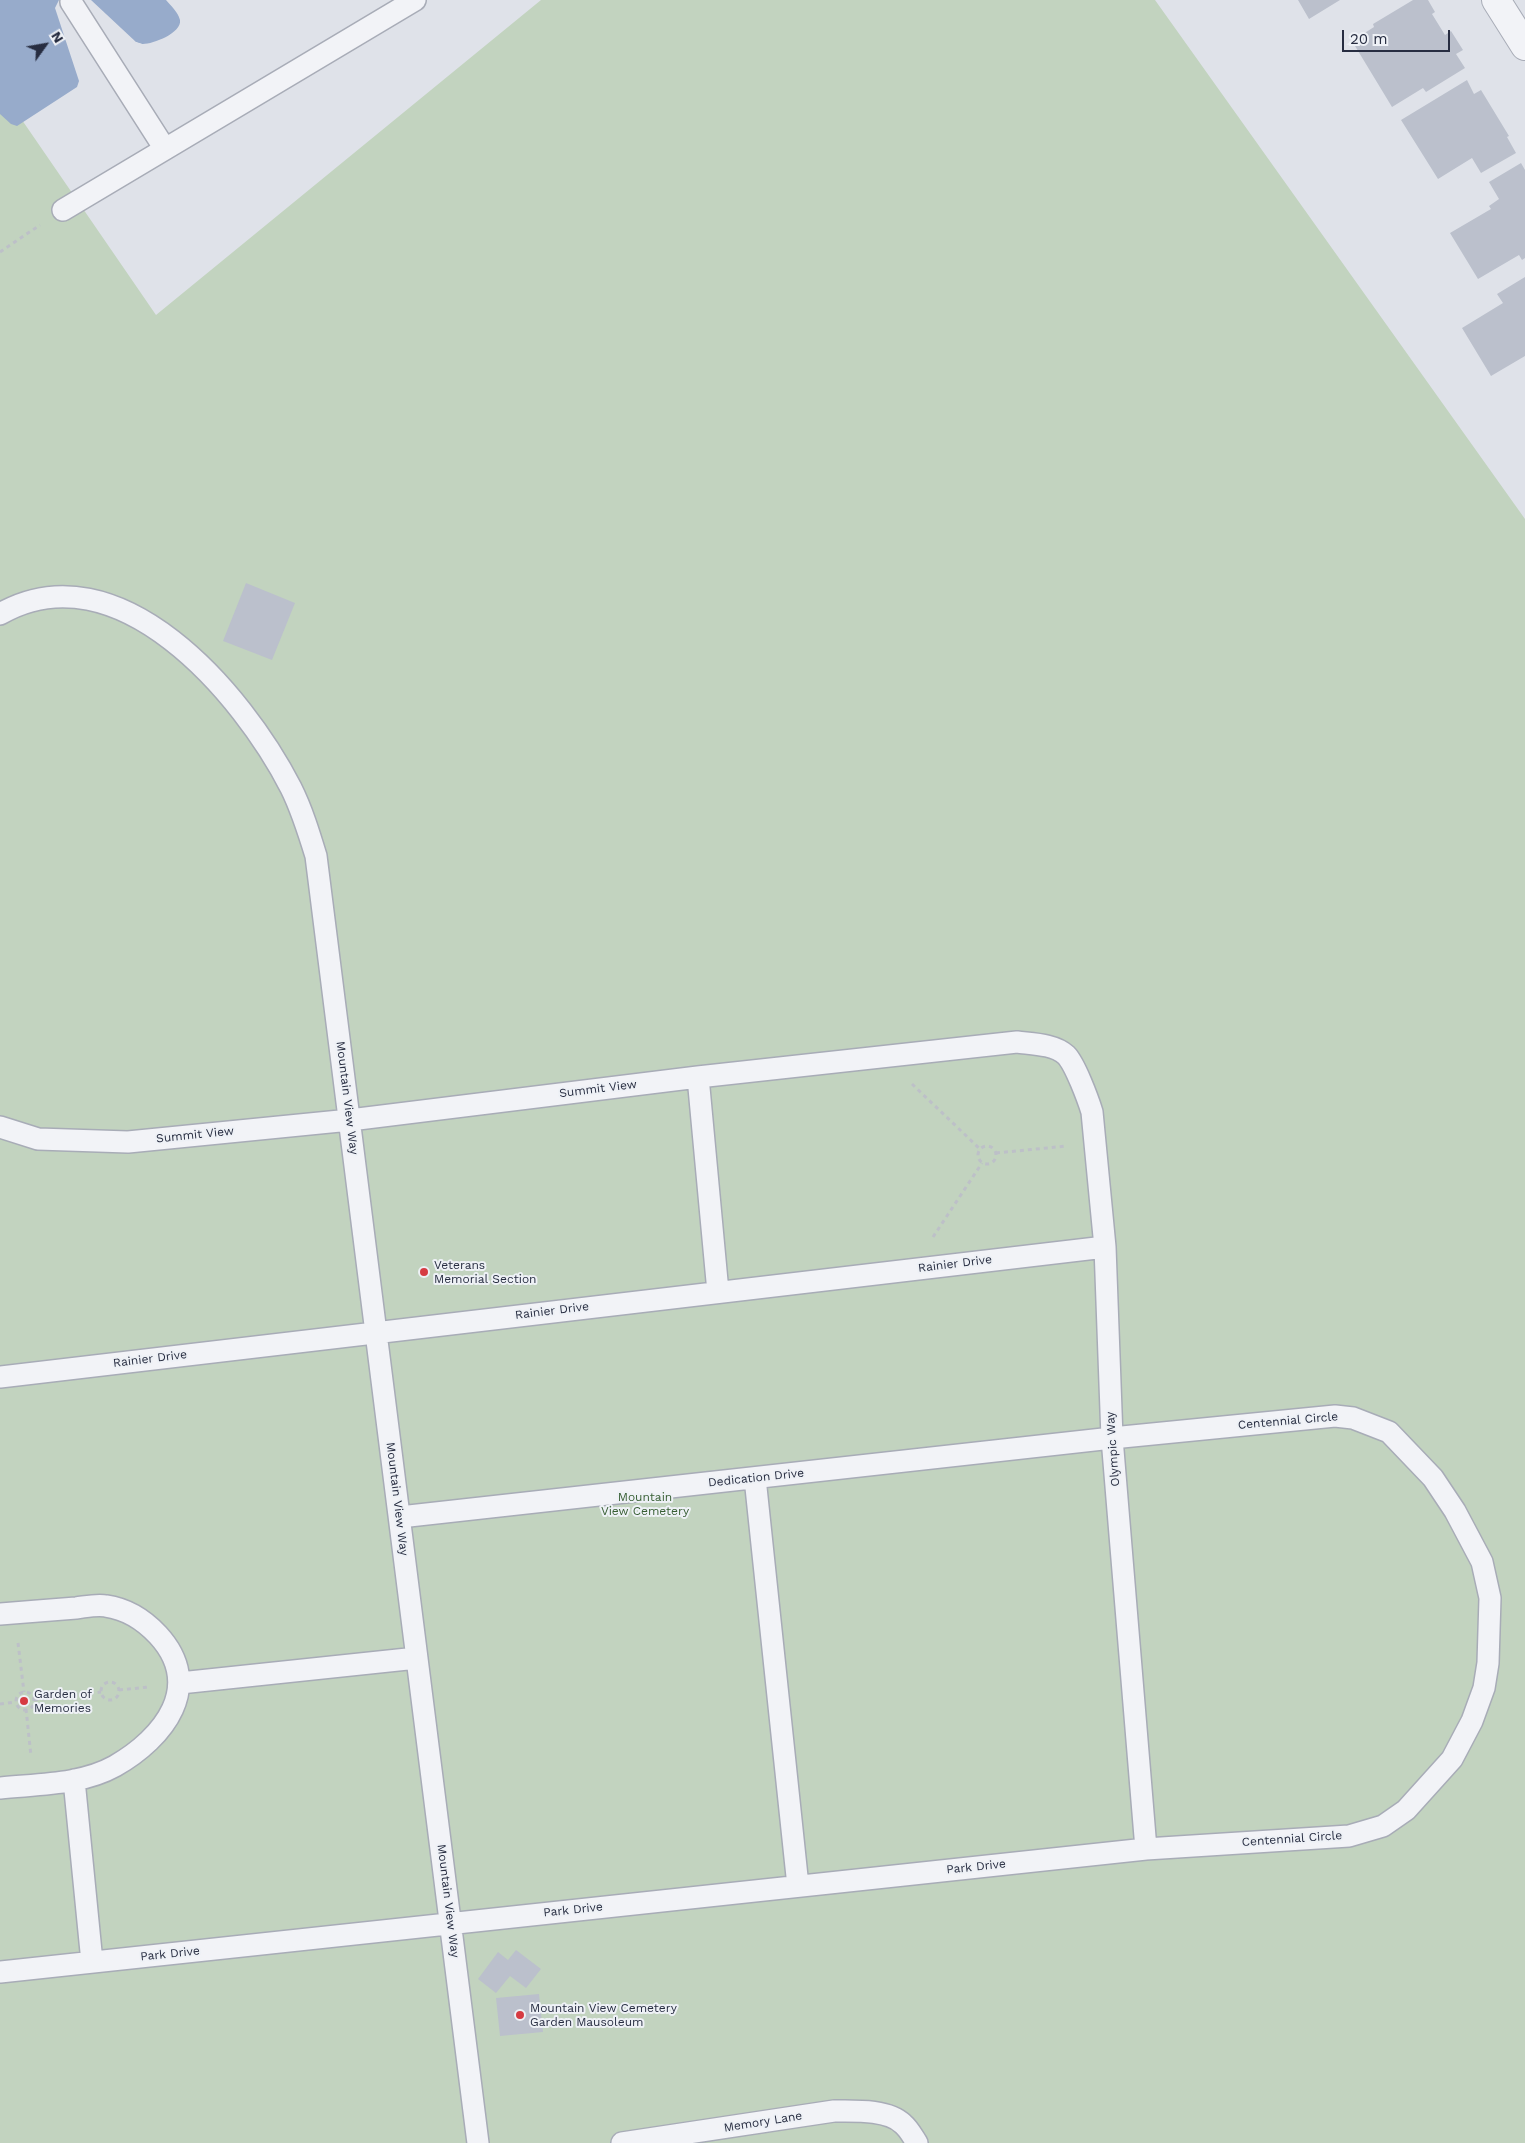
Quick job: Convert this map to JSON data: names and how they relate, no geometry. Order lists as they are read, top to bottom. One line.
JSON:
{"streets":{"lane":["Summit View","Mountain View Way","Rainier Drive","Centennial Circle","Olympic Way","Dedication Drive","Park Drive","Memory Lane"]},"crossings":[["Summit View","Mountain View Way"],["Summit View","Olympic Way"],["Mountain View Way","Rainier Drive"],["Mountain View Way","Dedication Drive"],["Mountain View Way","Park Drive"],["Rainier Drive","Olympic Way"],["Centennial Circle","Olympic Way"],["Centennial Circle","Dedication Drive"],["Centennial Circle","Park Drive"],["Olympic Way","Dedication Drive"],["Olympic Way","Park Drive"]],"parks":["Mountain View Cemetery"],"places":["Veterans Memorial Section","Garden of Memories","Mountain View Cemetery Garden Mausoleum"],"scale_bar":"20 m","north":"top right"}
